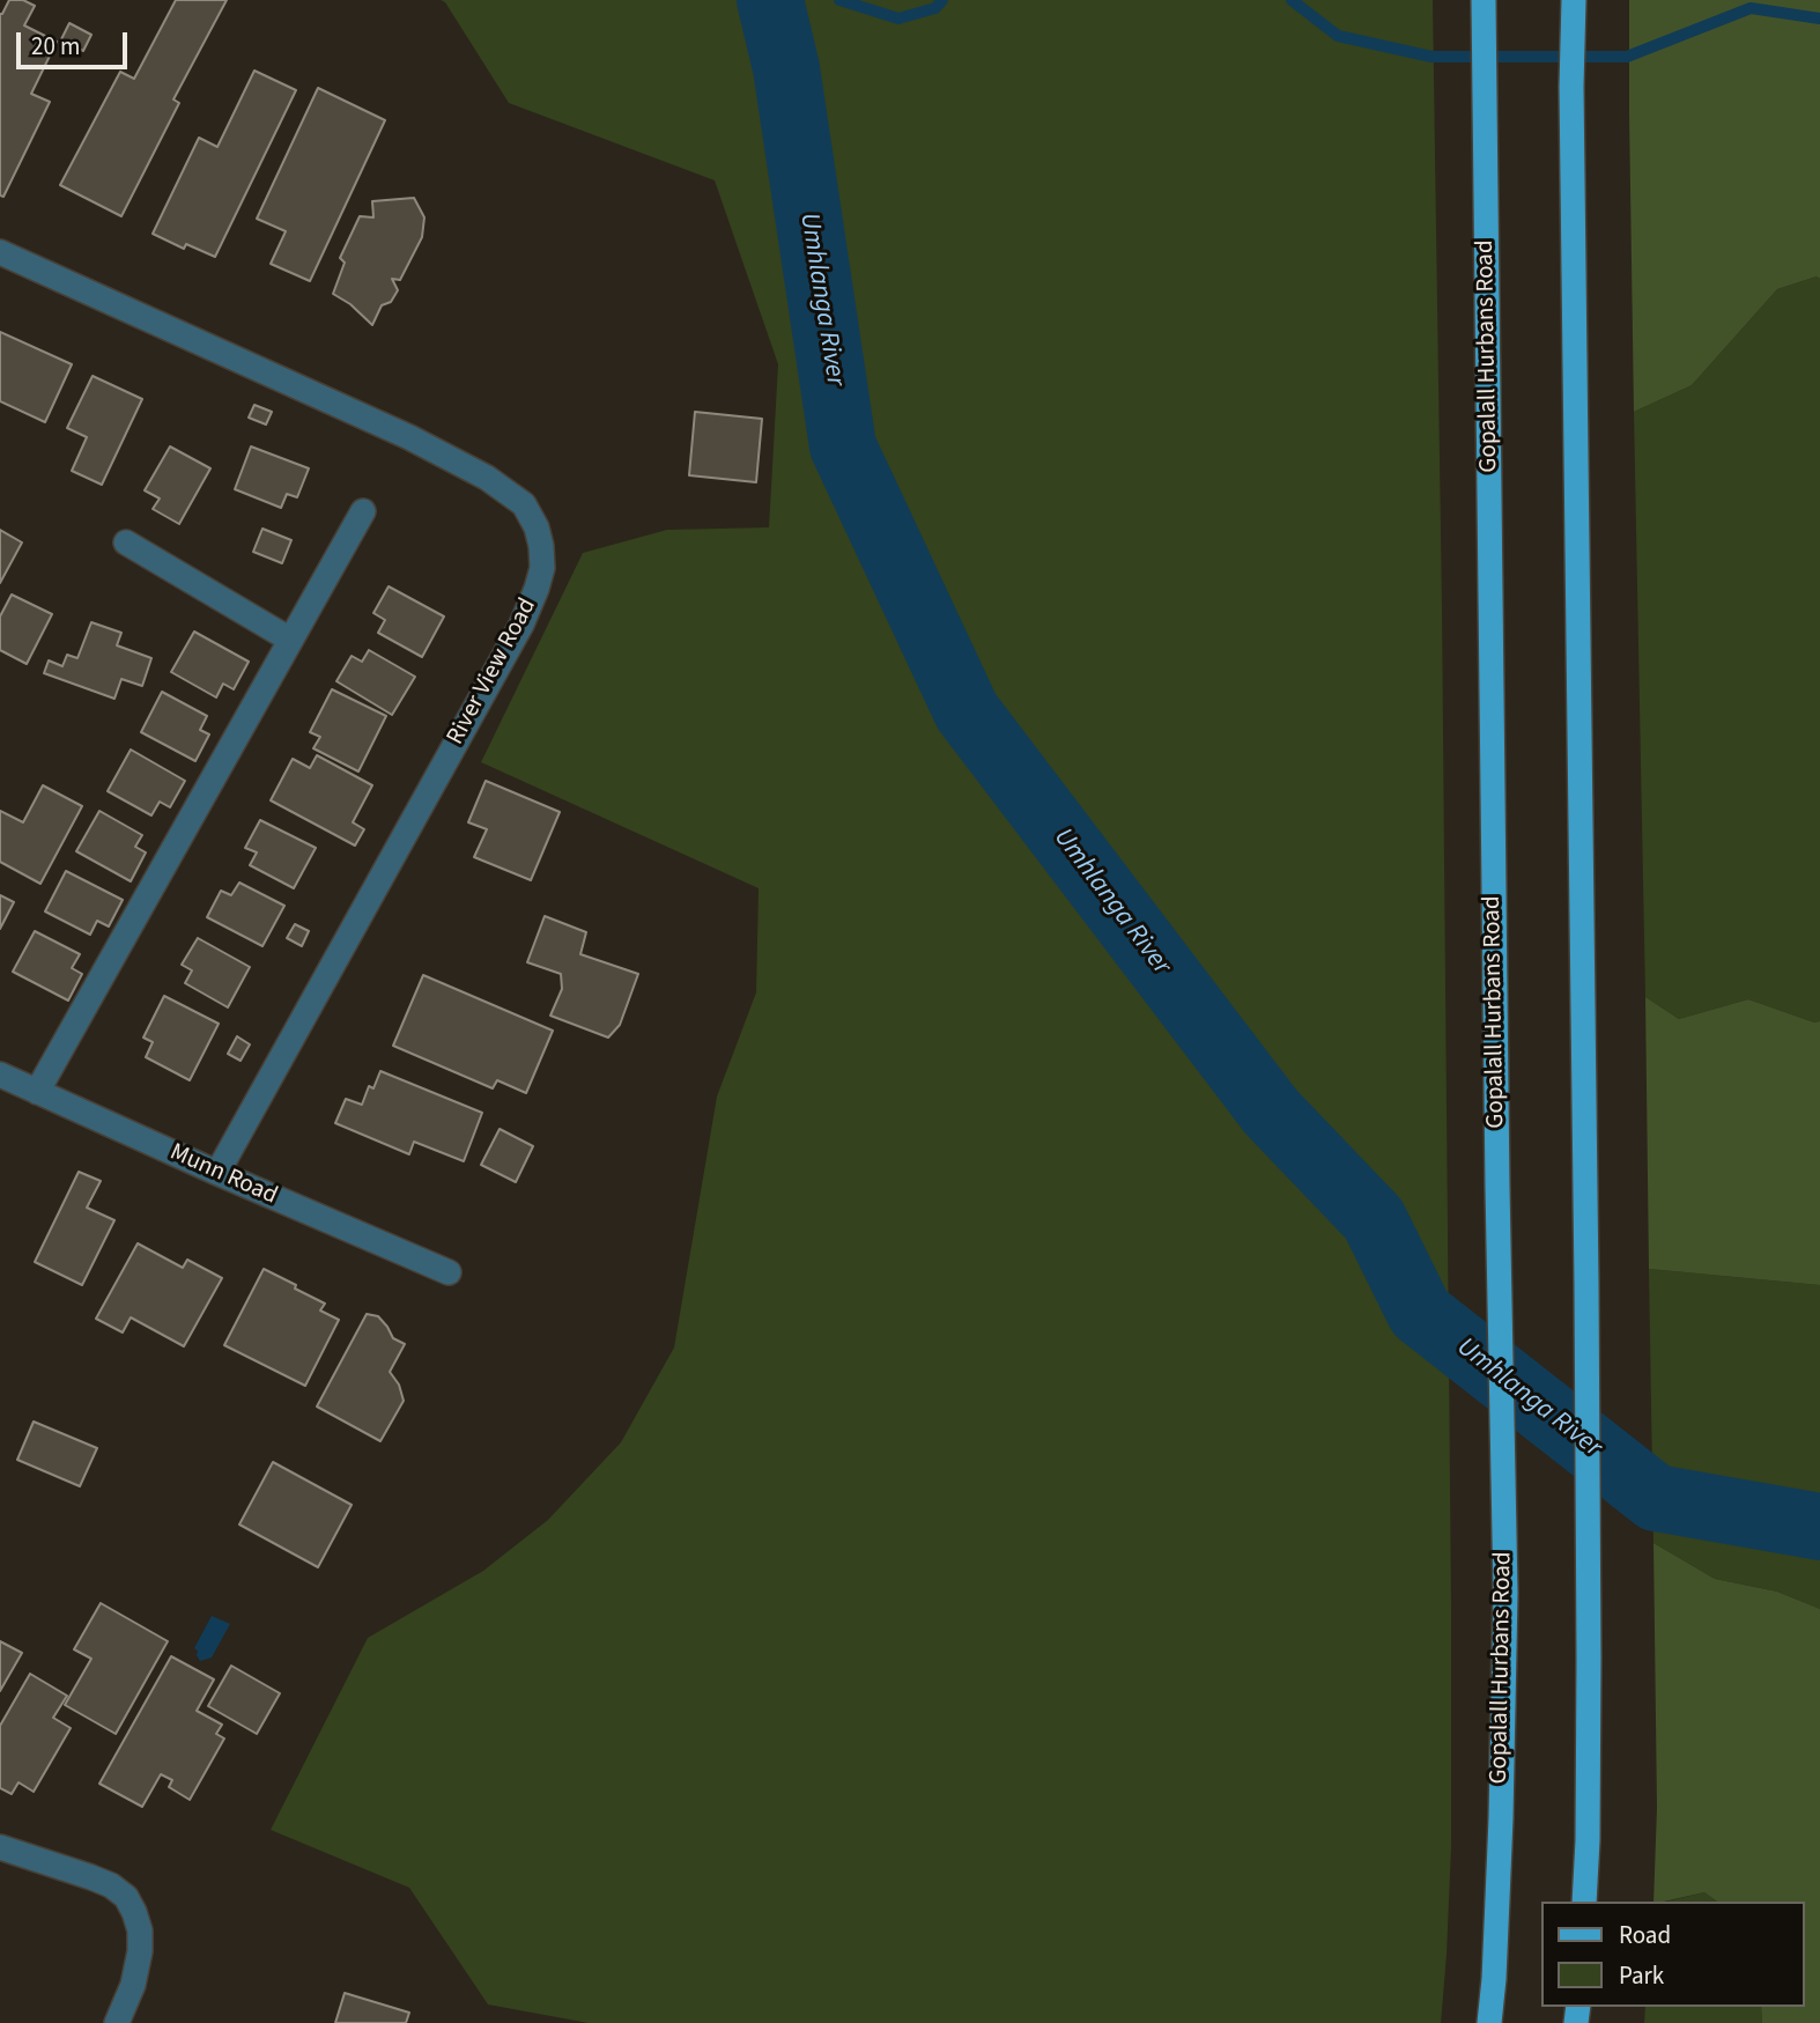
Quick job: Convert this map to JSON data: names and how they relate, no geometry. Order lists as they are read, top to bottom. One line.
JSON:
{"streets":{"main road":["Gopalall Hurbans Road"],"street":["River View Road","Munn Road"]},"crossings":[["River View Road","Munn Road"]],"water":["Umhlanga River"],"legend":["Road","Park"],"scale_bar":"20 m"}
